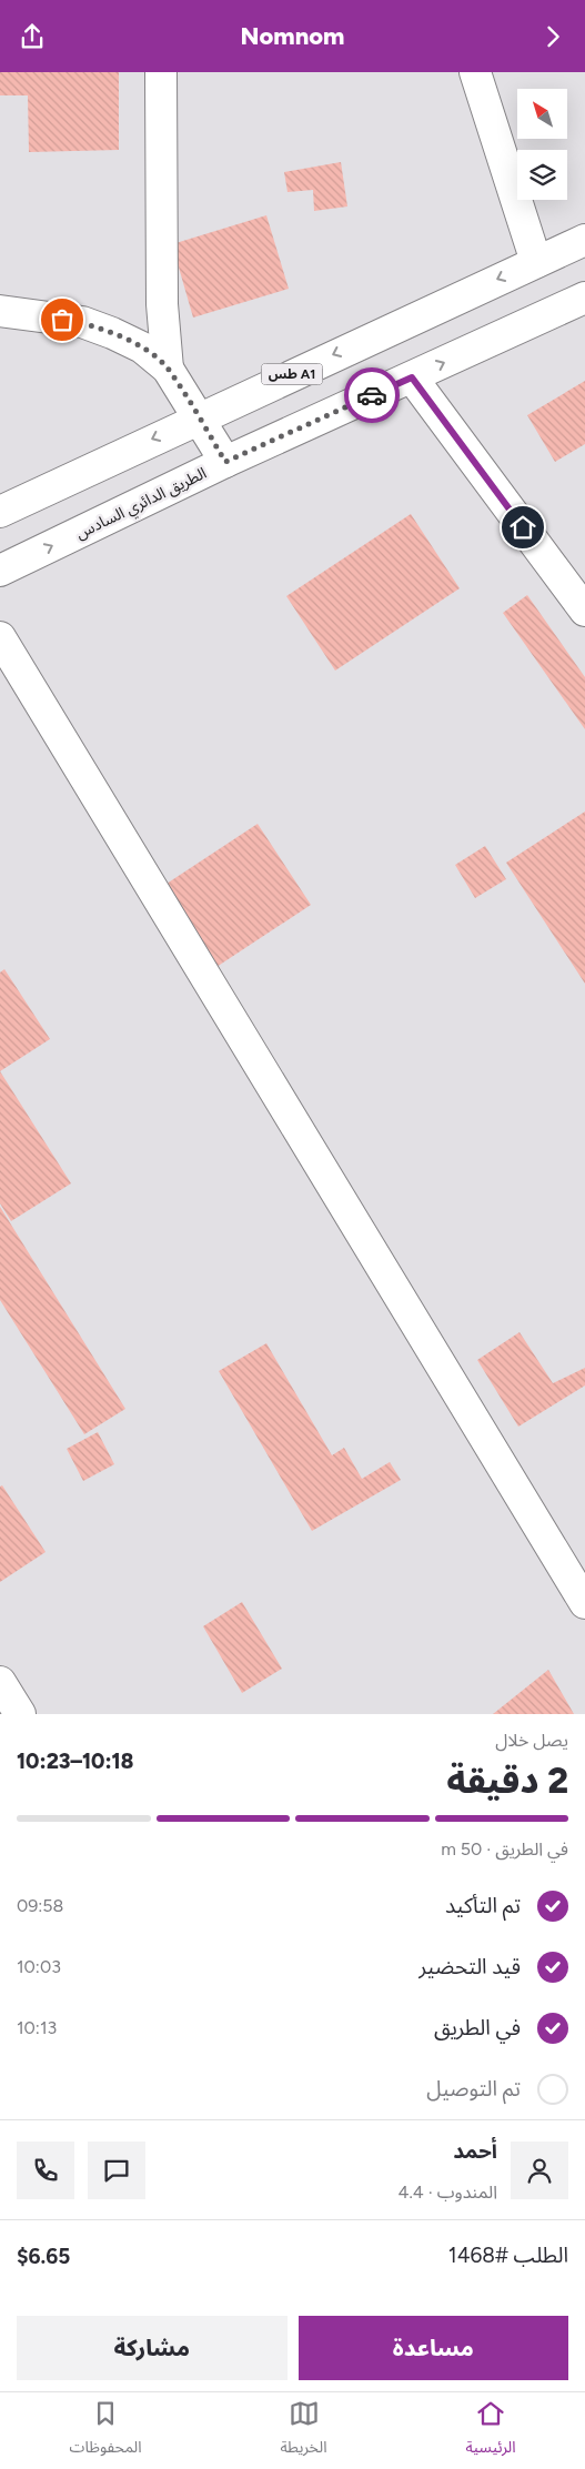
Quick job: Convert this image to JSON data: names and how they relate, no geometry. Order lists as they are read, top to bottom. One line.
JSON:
{"streets":{"main road":["طس A1","الطريق الدائري السادس"]},"north":"top left","page":{"header":"Nomnom","heading":["2 دقيقة","يصل خلال","10:18–10:23"],"panel":["أحمد","المندوب · 4.4","الطلب #1468","$6.65"],"bar":"في الطريق · 50 m","list":[["تم التأكيد","09:58"],["قيد التحضير","10:03"],["في الطريق","10:13"],"تم التوصيل"],"buttons":["مساعدة","مشاركة"],"tabs":["الرئيسية","الخريطة","المحفوظات"]}}
